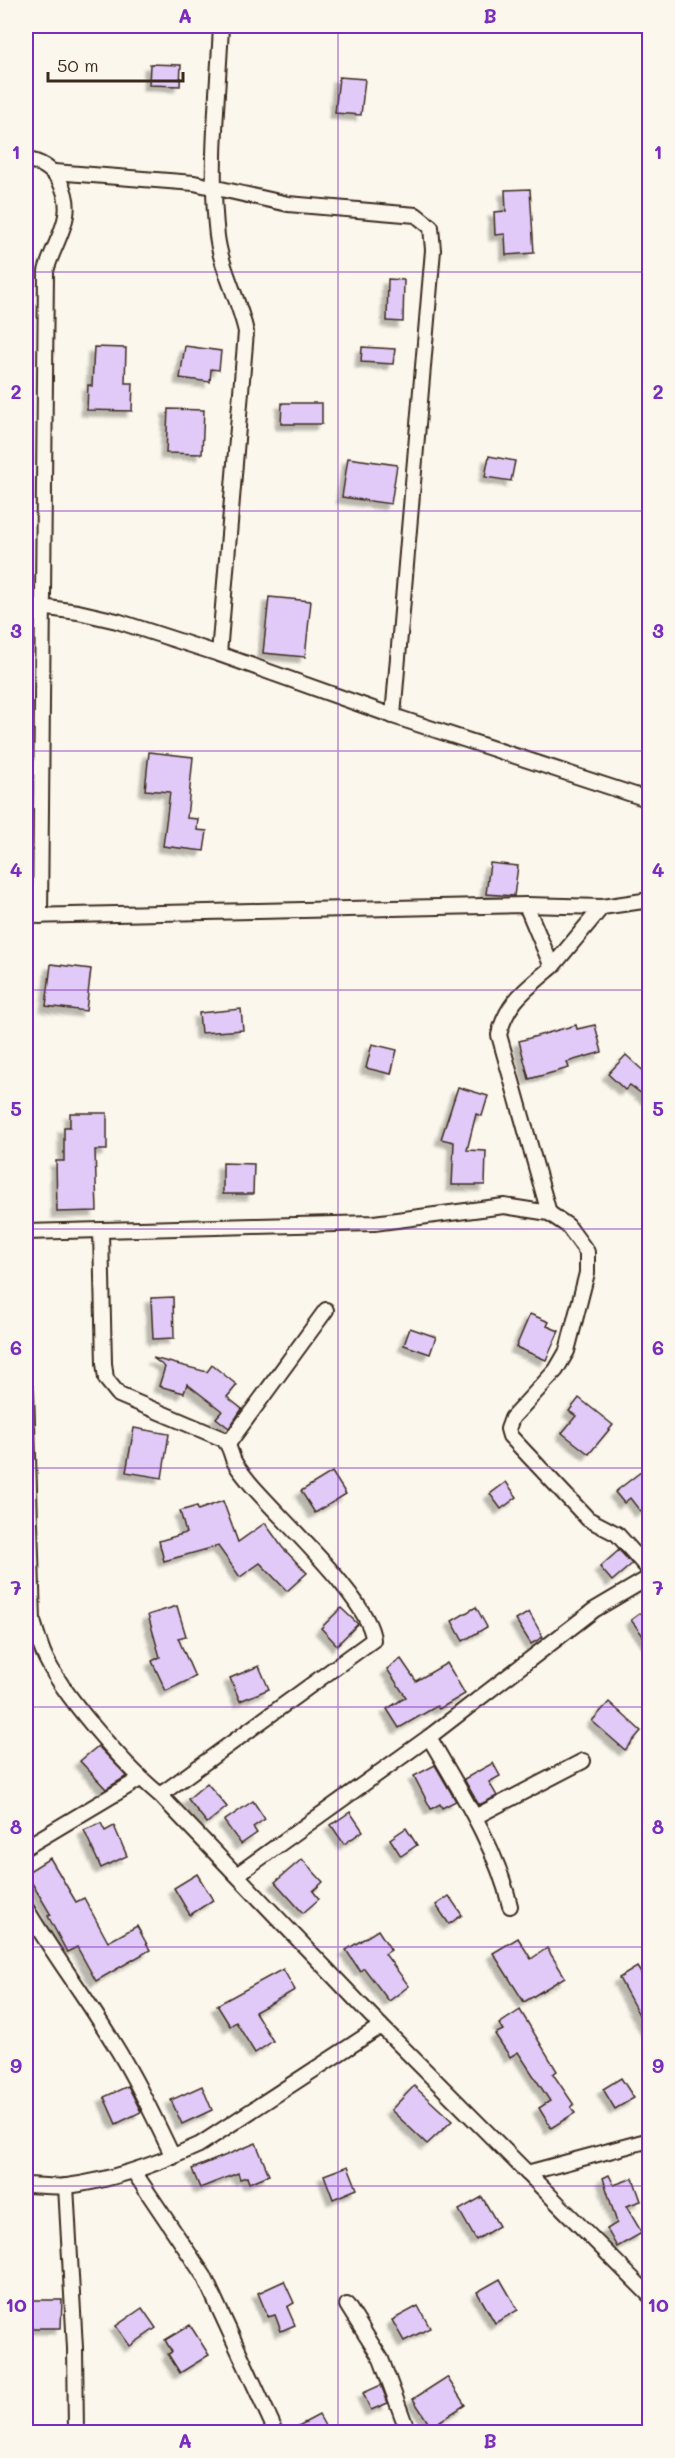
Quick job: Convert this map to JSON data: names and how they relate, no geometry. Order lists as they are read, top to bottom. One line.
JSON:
{"scale_bar":"50 m","grid":{"columns":["A","B"],"rows":["1","2","3","4","5","6","7","8","9","10"]}}
